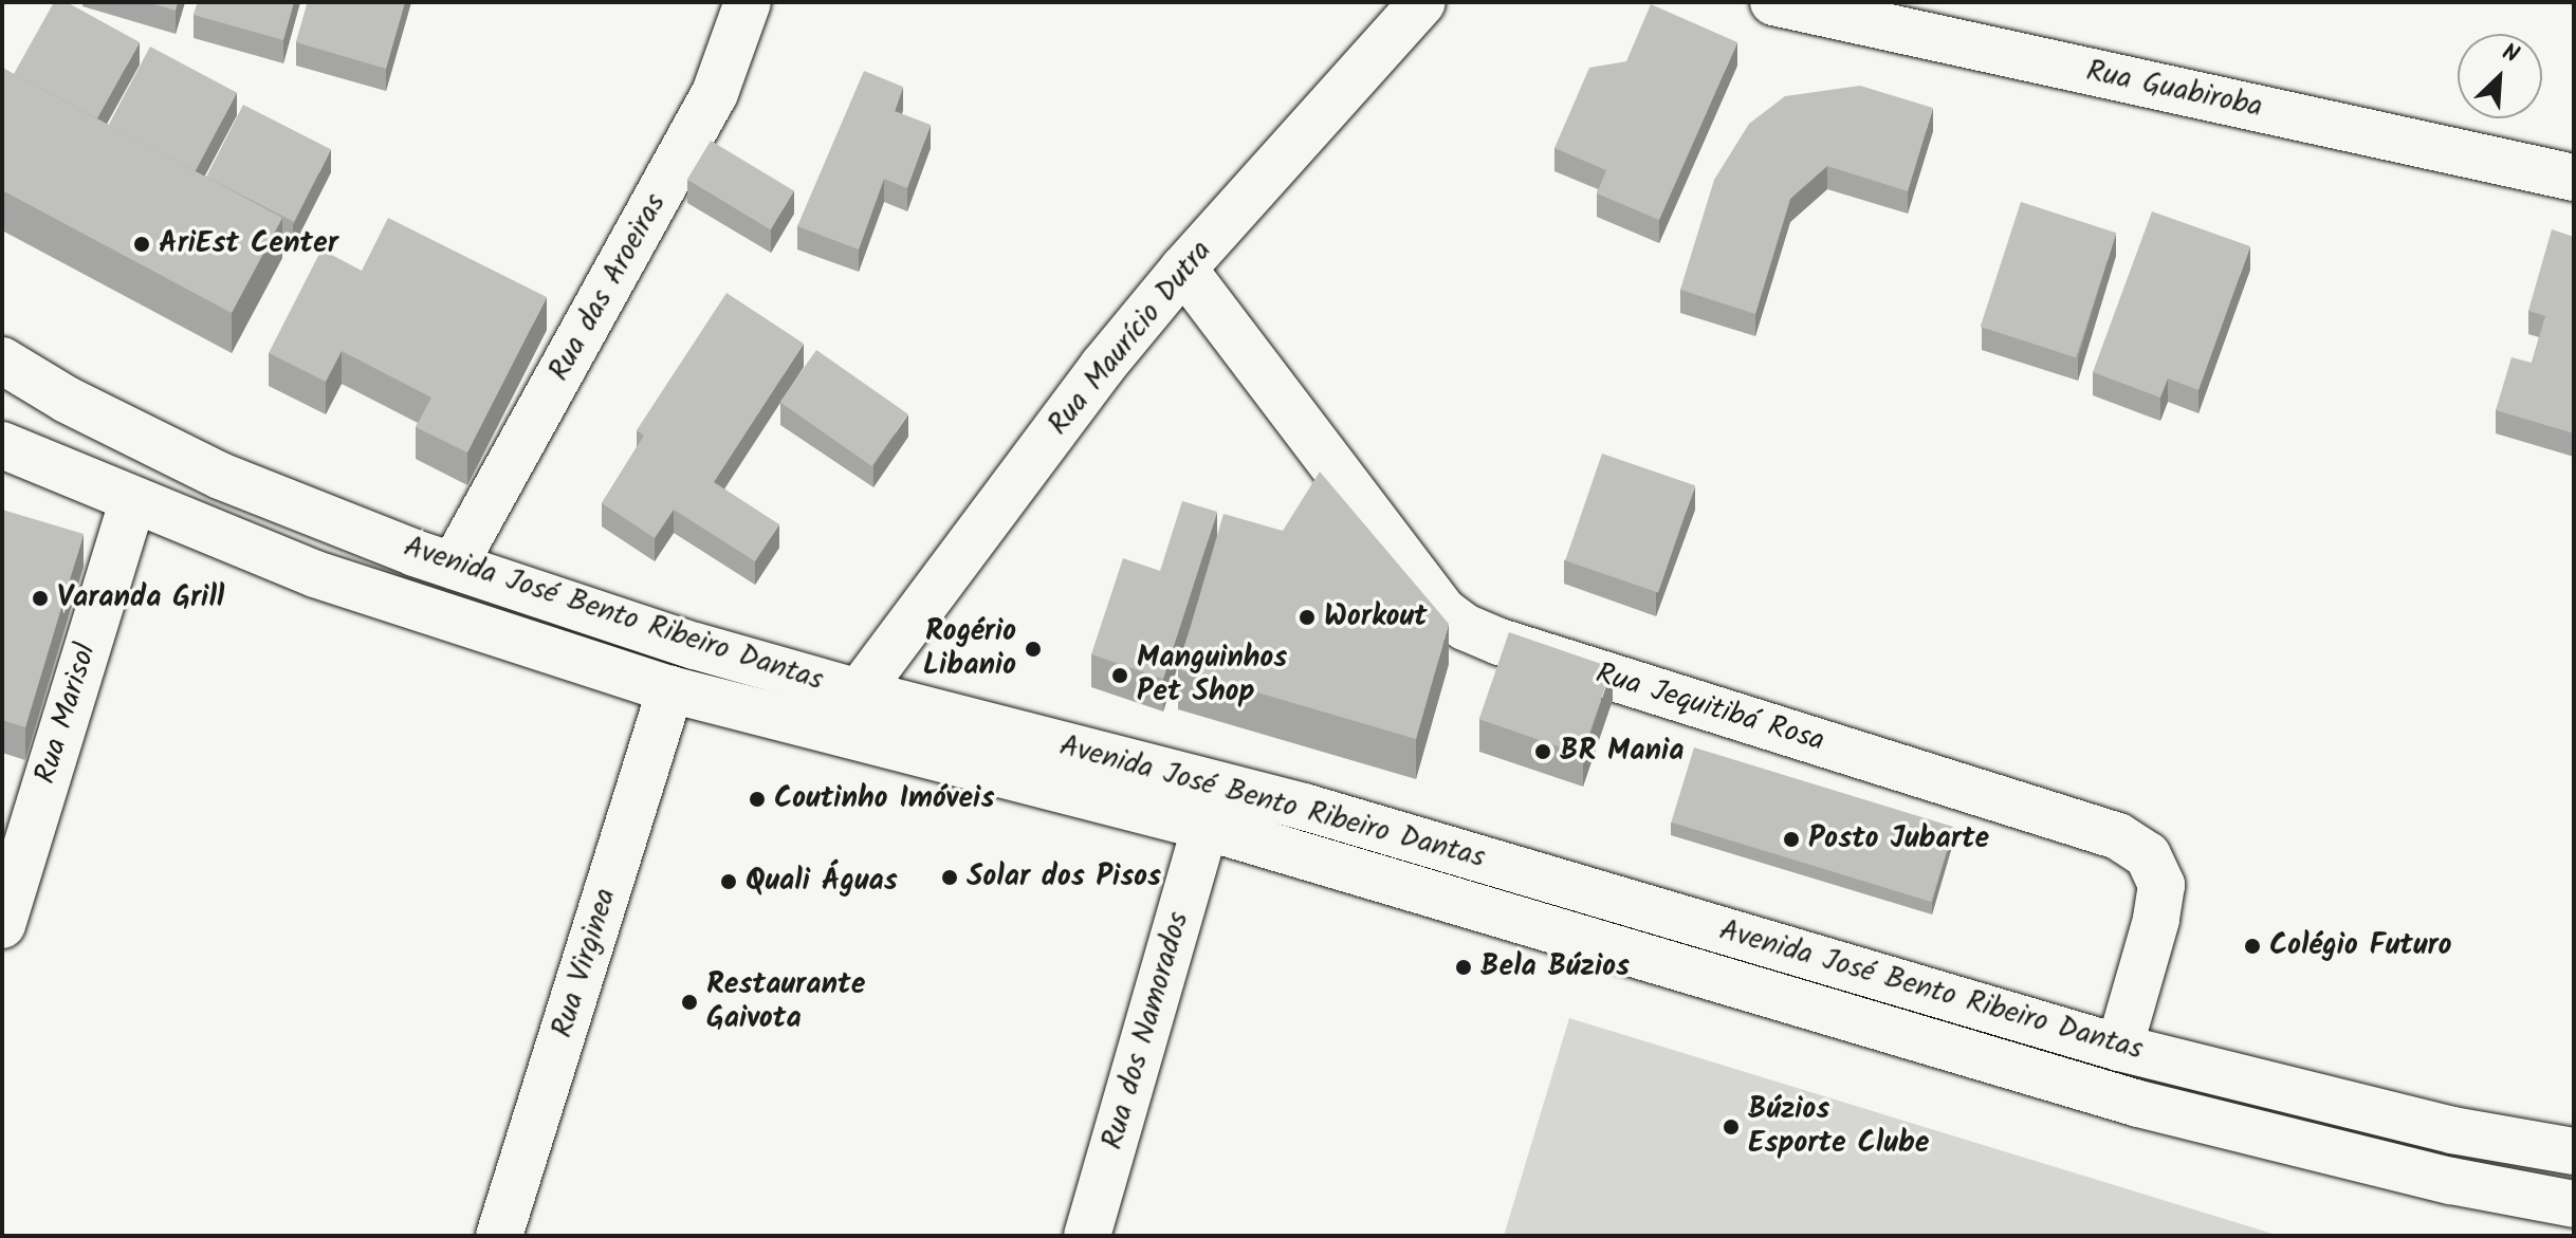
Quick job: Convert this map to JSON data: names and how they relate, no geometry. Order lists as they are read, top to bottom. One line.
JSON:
{"streets":{"main road":["Rua Guabiroba","Rua das Aroeiras","Rua Maurício Dutra","Avenida José Bento Ribeiro Dantas","Rua Jequitibá Rosa","Rua Marisol","Rua Virginea","Rua dos Namorados"]},"crossings":[["Rua das Aroeiras","Avenida José Bento Ribeiro Dantas"],["Rua Maurício Dutra","Avenida José Bento Ribeiro Dantas"],["Rua Maurício Dutra","Rua Jequitibá Rosa"],["Avenida José Bento Ribeiro Dantas","Rua Jequitibá Rosa"],["Avenida José Bento Ribeiro Dantas","Rua Marisol"],["Avenida José Bento Ribeiro Dantas","Rua Virginea"],["Avenida José Bento Ribeiro Dantas","Rua dos Namorados"]],"places":["AriEst Center","Varanda Grill","Workout","Rogério Libanio","Manguinhos Pet Shop","BR Mania","Coutinho Imóveis","Posto Jubarte","Solar dos Pisos","Quali Águas","Colégio Futuro","Bela Búzios","Restaurante Gaivota","Búzios Esporte Clube"],"north":"top right"}
